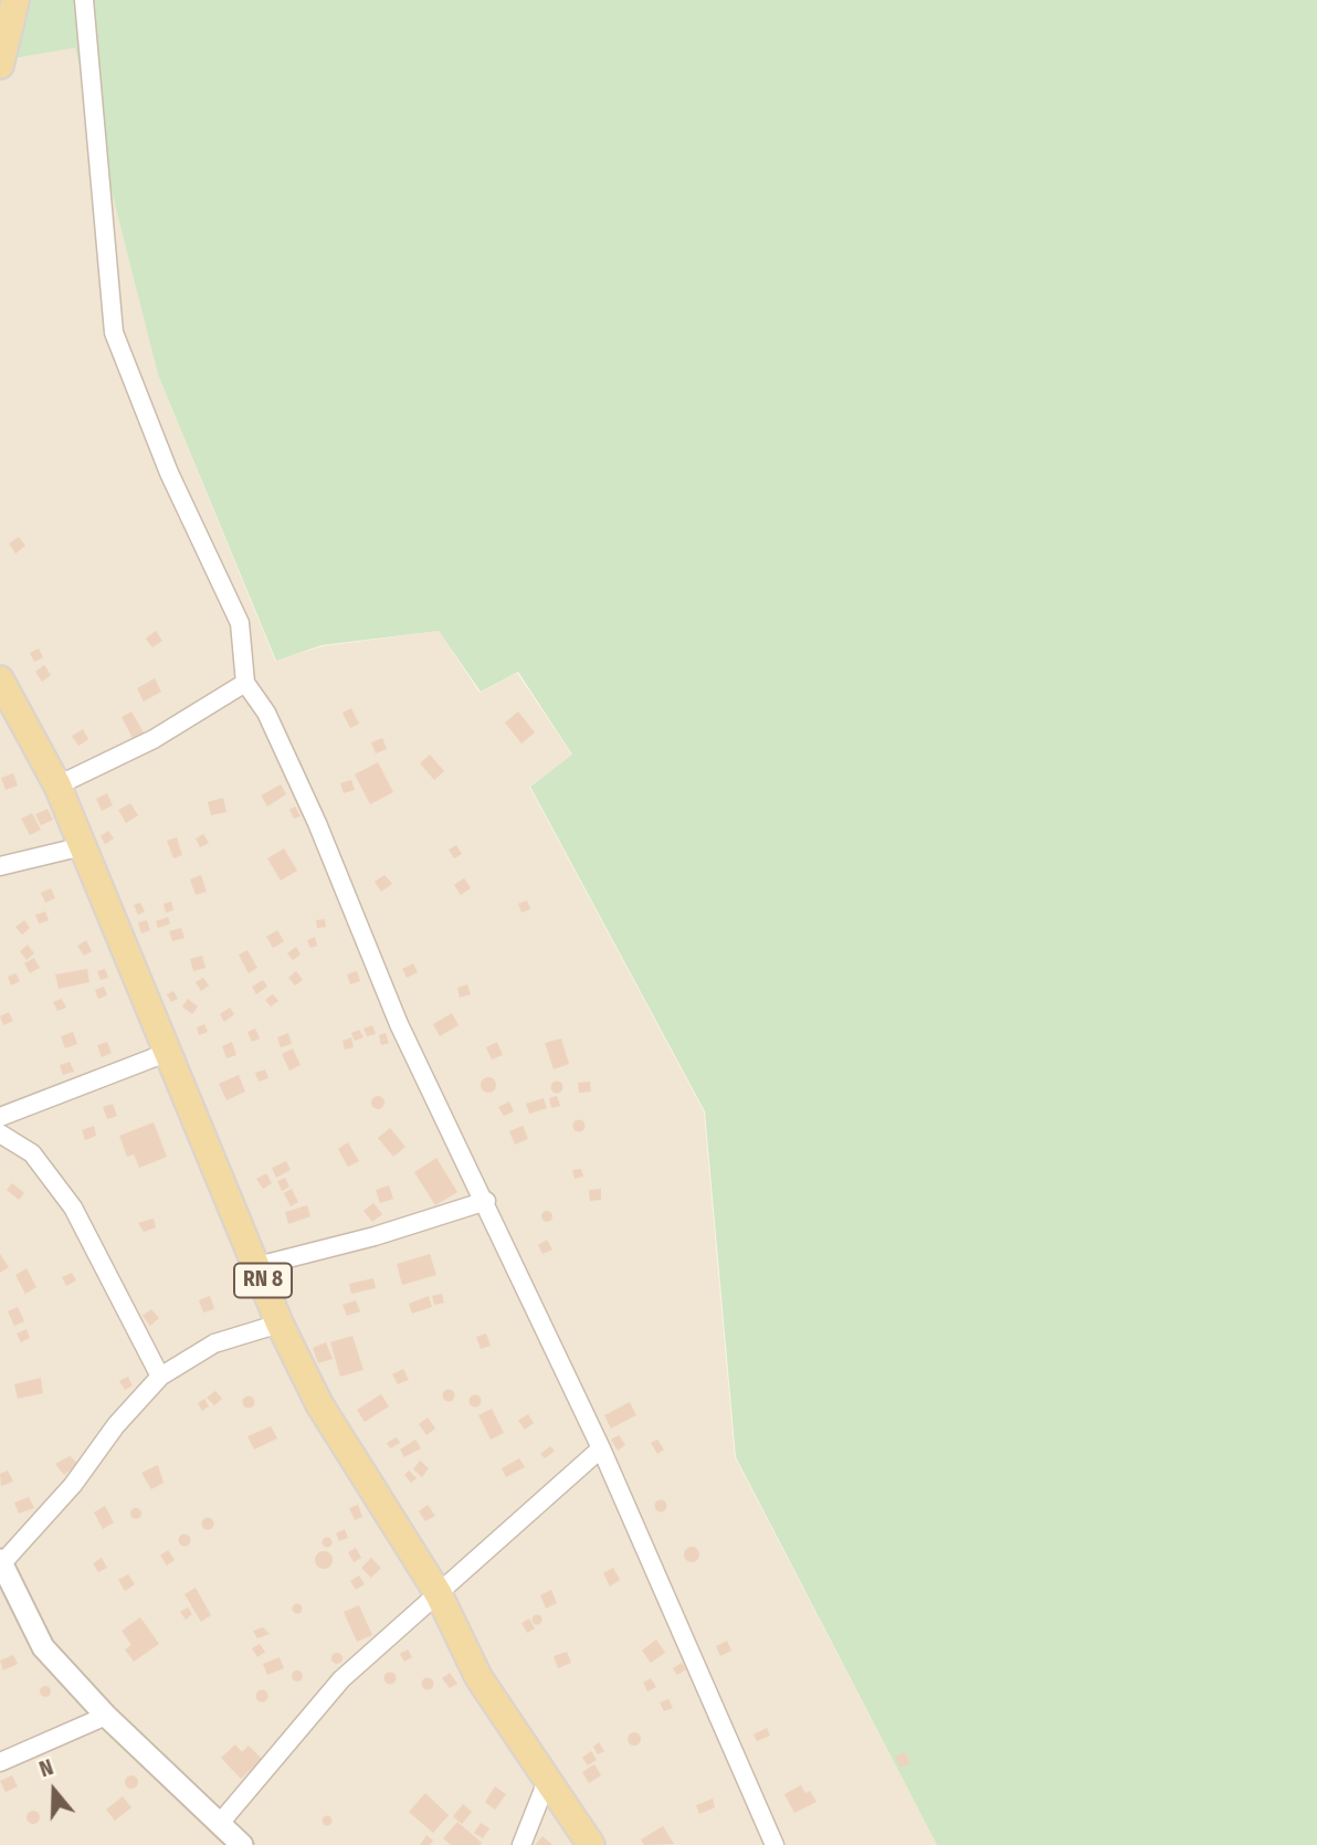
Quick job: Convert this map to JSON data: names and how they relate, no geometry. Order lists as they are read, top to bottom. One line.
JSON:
{"streets":{"main road":["RN 8"]},"north":"top"}
